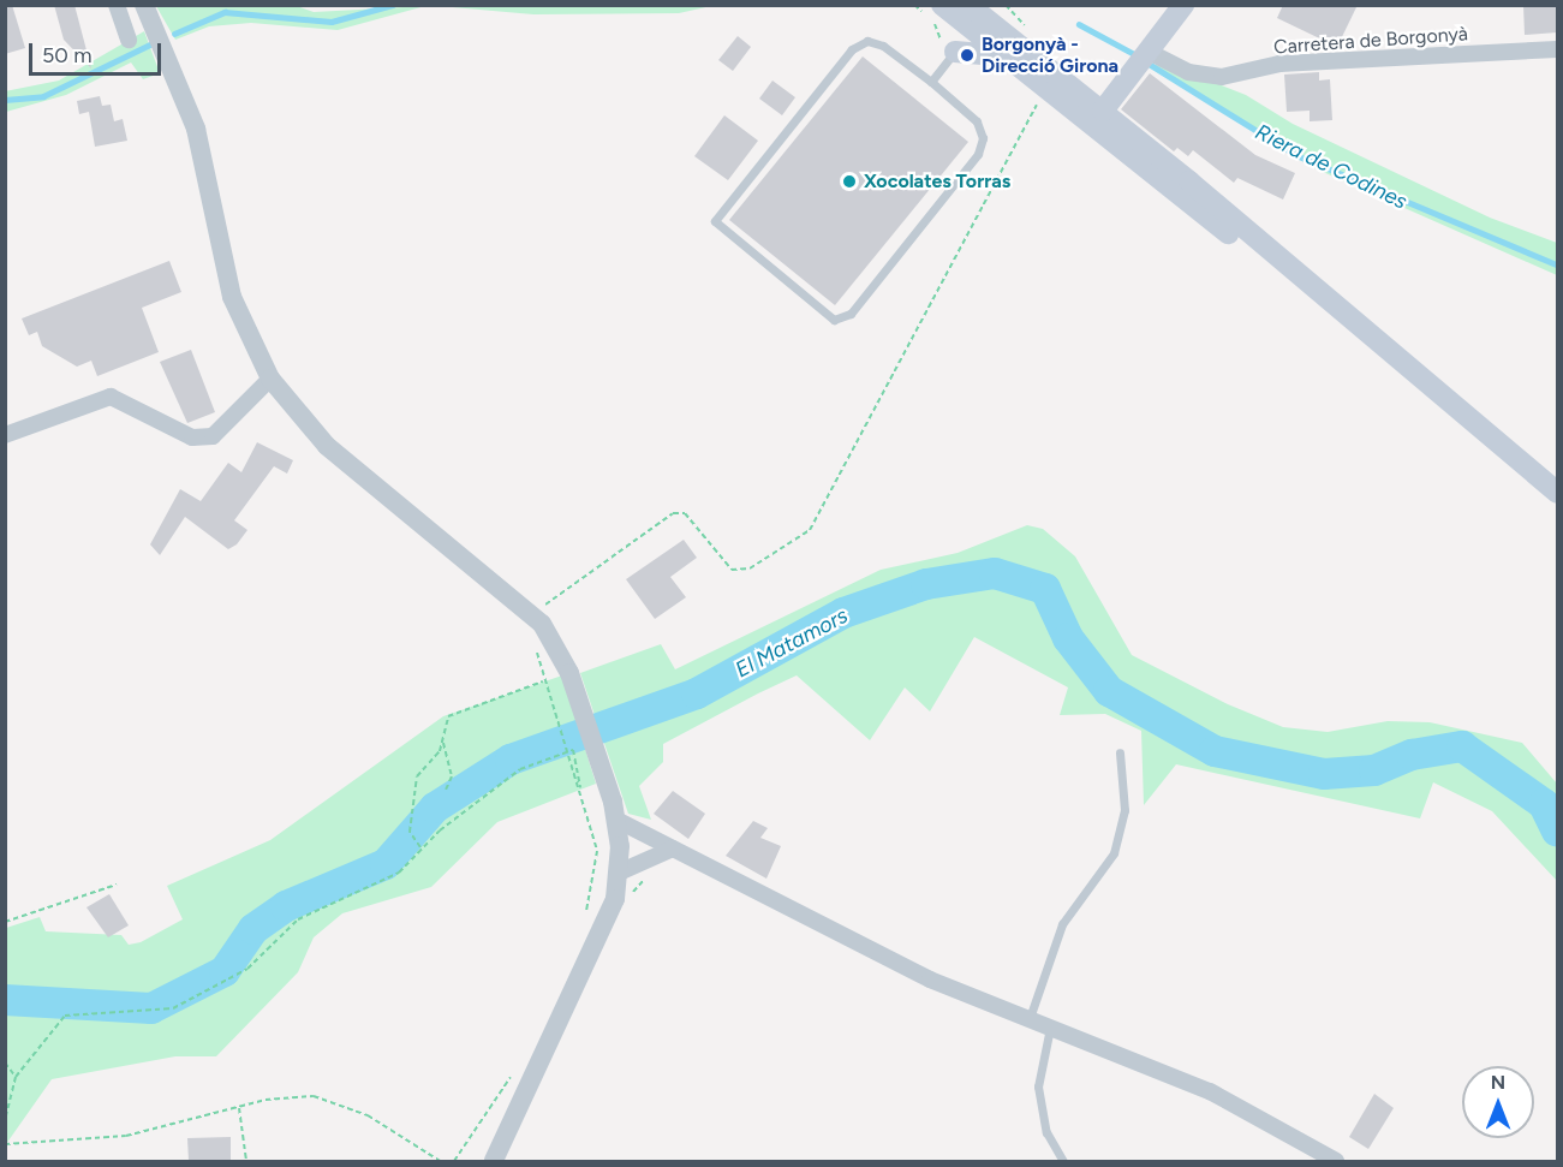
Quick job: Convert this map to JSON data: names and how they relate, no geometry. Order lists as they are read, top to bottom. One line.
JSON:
{"streets":{"street":["Carretera de Borgonyà"]},"water":["Riera de Codines","El Matamors"],"places":["Borgonyà - Direcció Girona","Xocolates Torras"],"scale_bar":"50 m","north":"top"}
